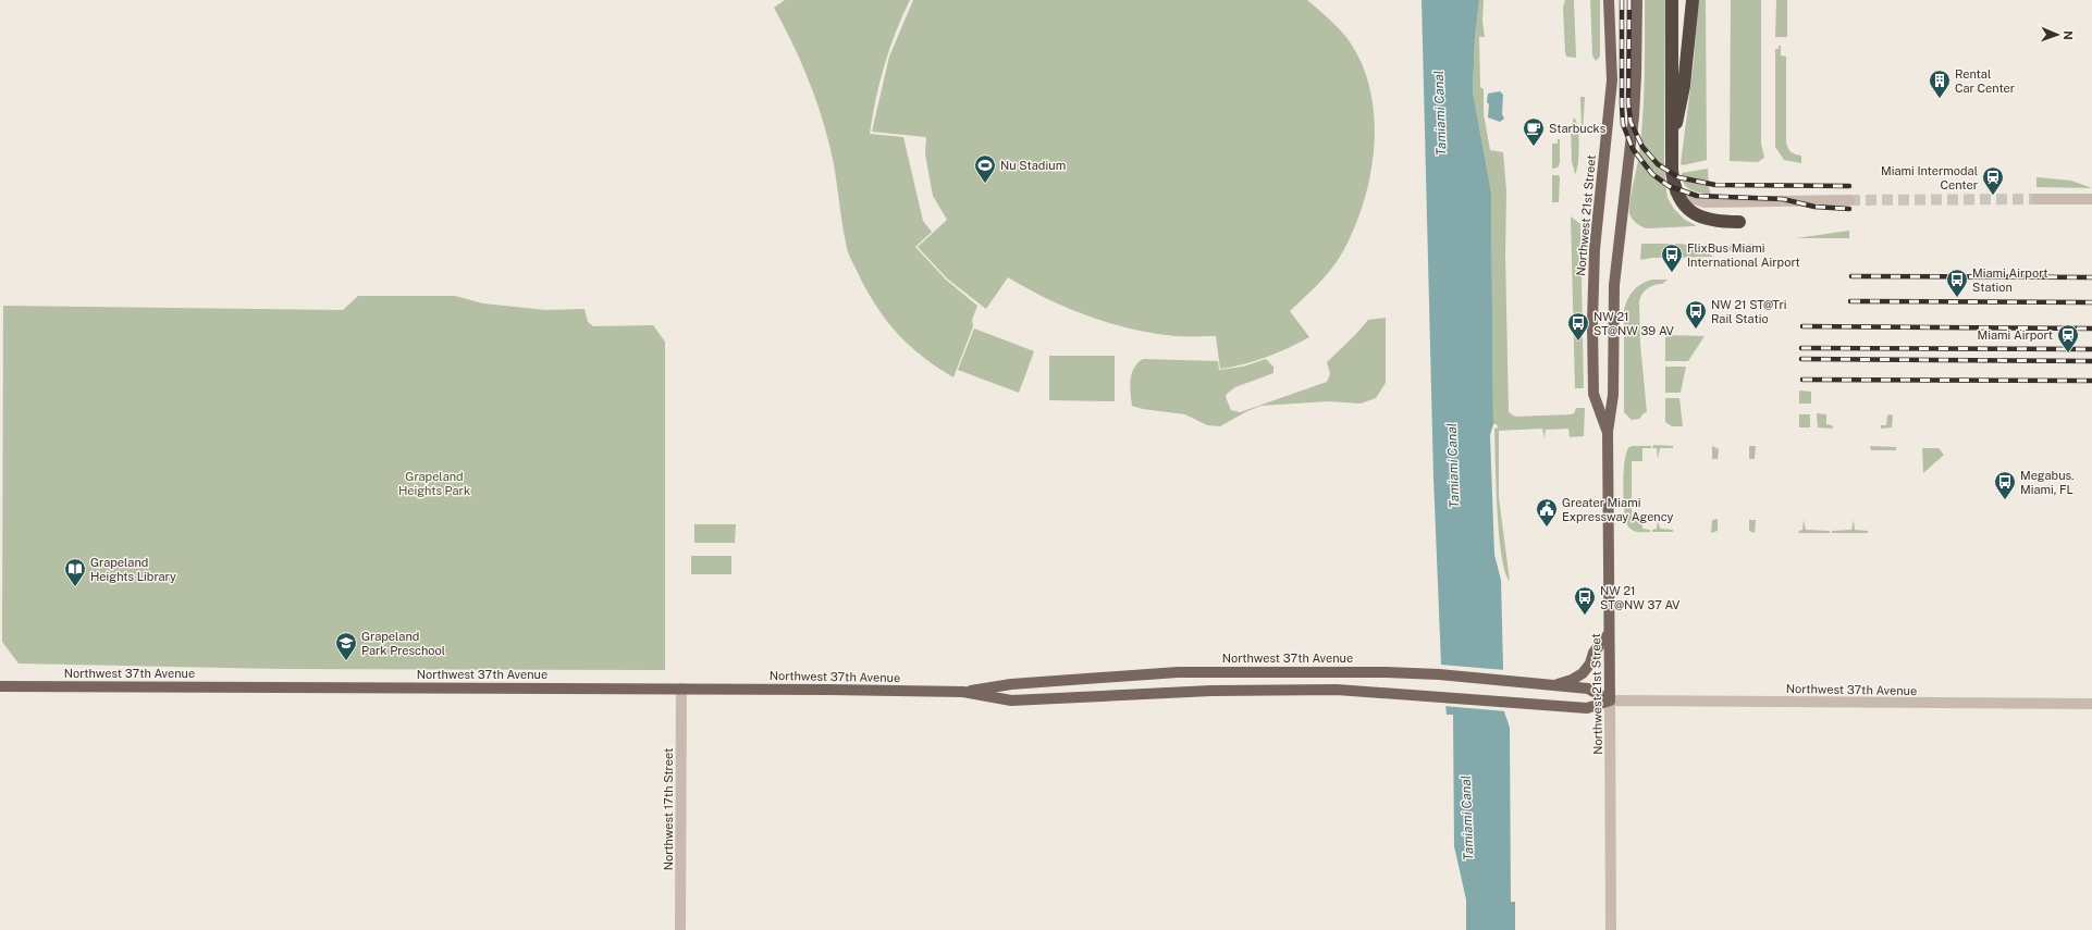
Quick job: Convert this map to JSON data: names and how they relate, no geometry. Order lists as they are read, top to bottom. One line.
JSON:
{"streets":{"main road":["Northwest 21st Street","Northwest 37th Avenue"],"street":["Northwest 17th Street"]},"crossings":[["Northwest 21st Street","Northwest 37th Avenue"],["Northwest 37th Avenue","Northwest 17th Street"]],"water":["Tamiami Canal"],"parks":["Grapeland Heights Park"],"places":{"building":["Rental Car Center"],"cafe":["Starbucks"],"sports":["Nu Stadium"],"station":["Miami Intermodal Center","Miami Airport"],"bus stop":["FlixBus Miami International Airport","Miami Airport Station","NW 21 ST@Tri Rail Statio","NW 21 ST@NW 39 AV","Megabus. Miami, FL","NW 21 ST@NW 37 AV"],"public building":["Greater Miami Expressway Agency"],"library":["Grapeland Heights Library"],"school or university":["Grapeland Park Preschool"]},"north":"right"}
